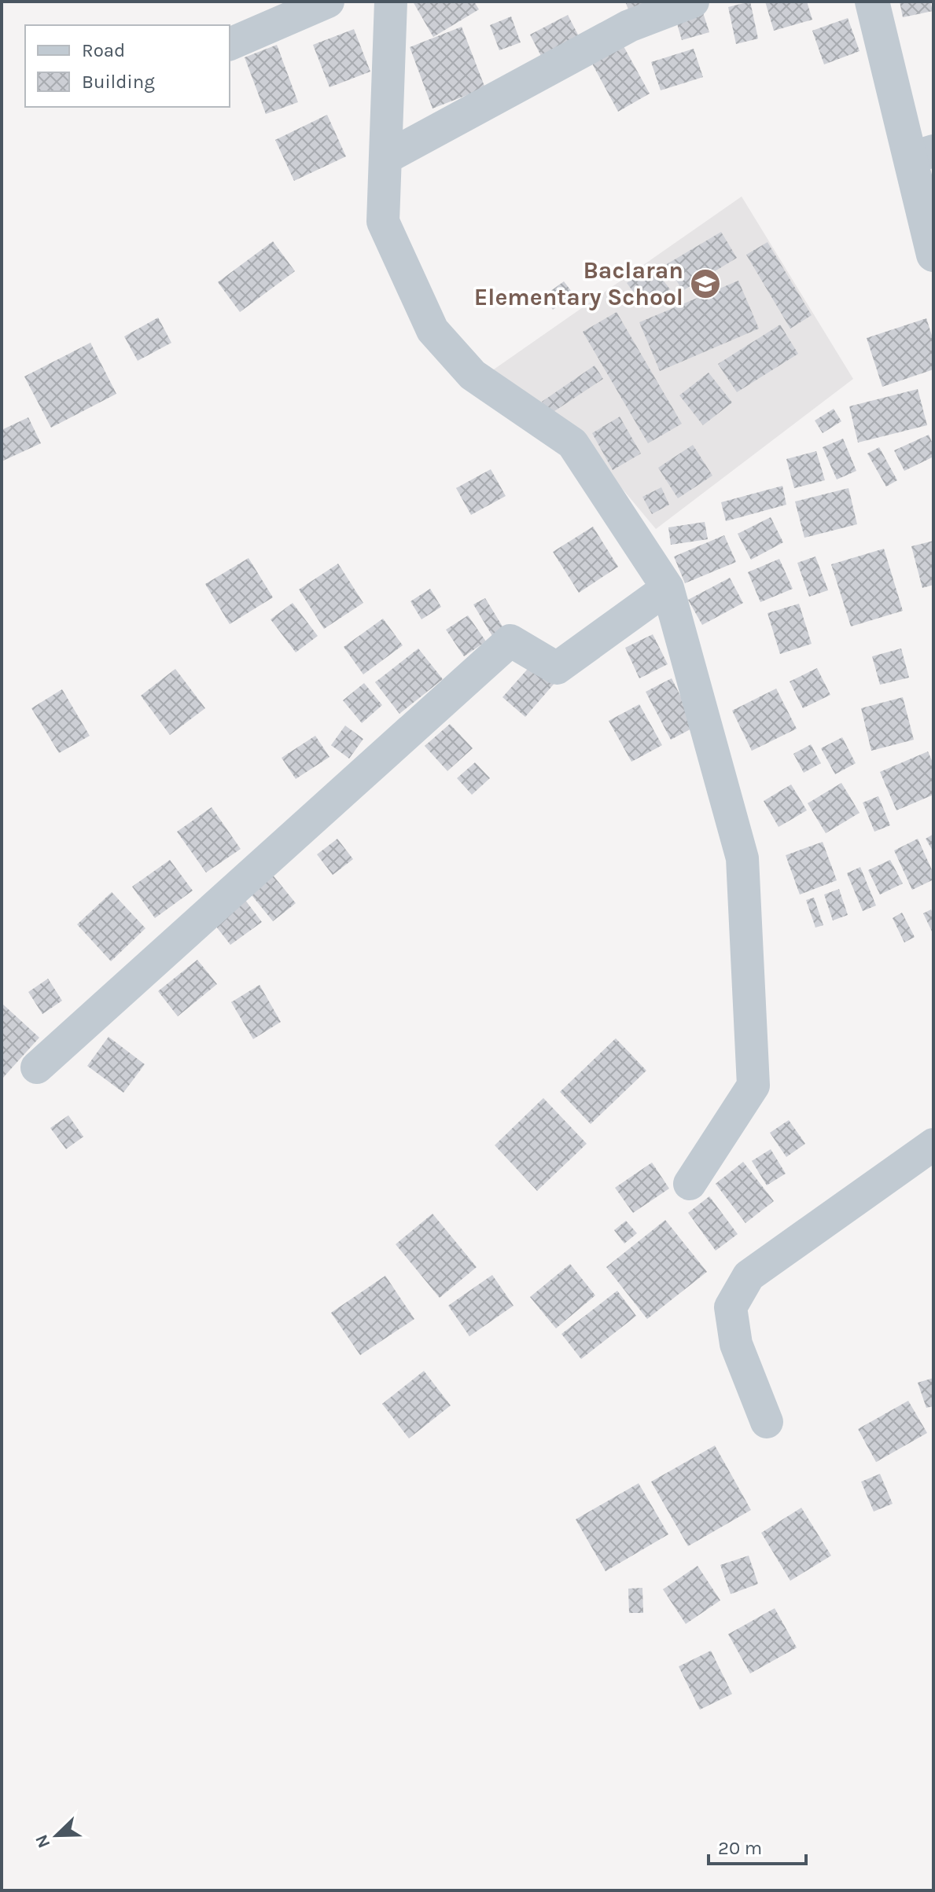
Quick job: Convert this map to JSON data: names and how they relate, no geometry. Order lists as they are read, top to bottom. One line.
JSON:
{"places":{"school or university":["Baclaran Elementary School"]},"legend":["Road","Building"],"scale_bar":"20 m","north":"bottom left"}
